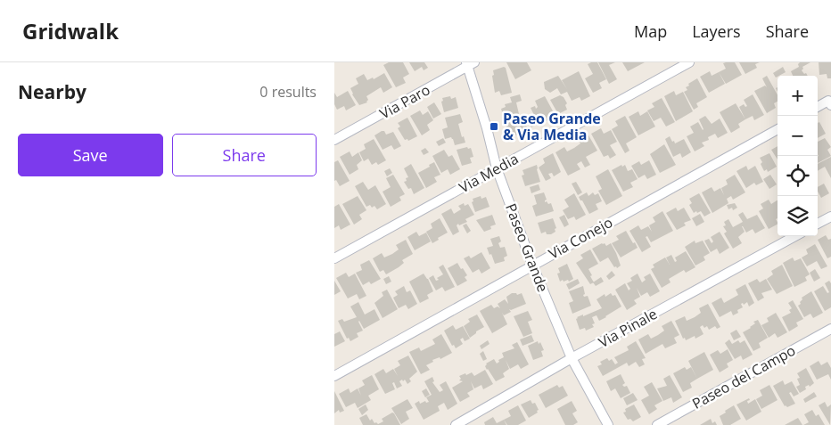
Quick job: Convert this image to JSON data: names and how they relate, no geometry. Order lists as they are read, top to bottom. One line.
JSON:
{"streets":{"street":["Via Paro","Via Media","Via Conejo","Paseo Grande","Via Pinale","Paseo del Campo"]},"crossings":[["Via Paro","Paseo Grande"],["Via Media","Paseo Grande"],["Via Conejo","Paseo Grande"],["Paseo Grande","Via Pinale"]],"places":{"transit":["Paseo Grande & Via Media"]},"page":{"header":"Gridwalk","nav":["Map","Layers","Share"],"heading":["Nearby","0 results"],"map_buttons":["+","−"],"buttons":["Save","Share"]}}
